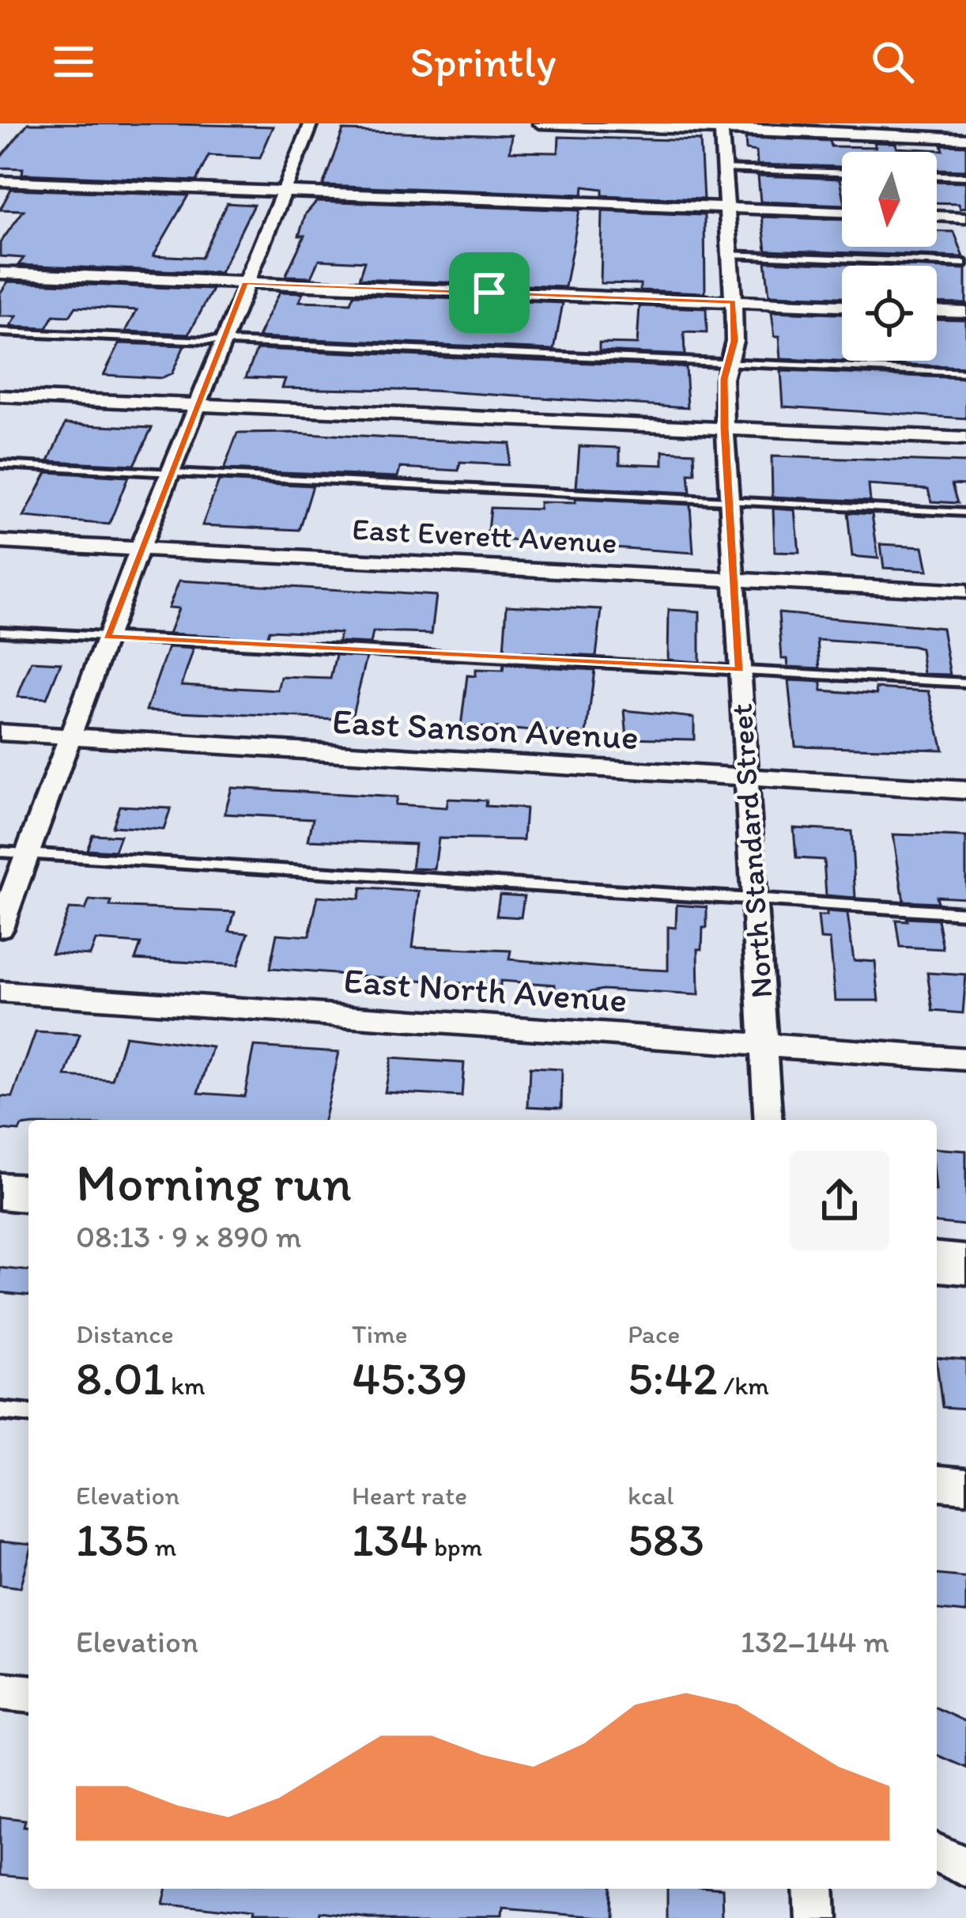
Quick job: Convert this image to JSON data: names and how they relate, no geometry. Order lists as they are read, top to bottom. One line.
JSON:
{"streets":{"street":["East Everett Avenue","East Sanson Avenue","North Standard Street","East North Avenue"]},"crossings":[["East Everett Avenue","North Standard Street"],["East Sanson Avenue","North Standard Street"],["North Standard Street","East North Avenue"]],"north":"bottom","page":{"header":"Sprintly","heading":["Morning run","08:13 · 9 × 890 m"],"stats":[["Distance","8.01 km"],["Time","45:39"],["Pace","5:42 /km"],["Elevation","135 m"],["Heart rate","134 bpm"],["kcal","583"]],"chart":["Elevation","132–144 m"]}}
